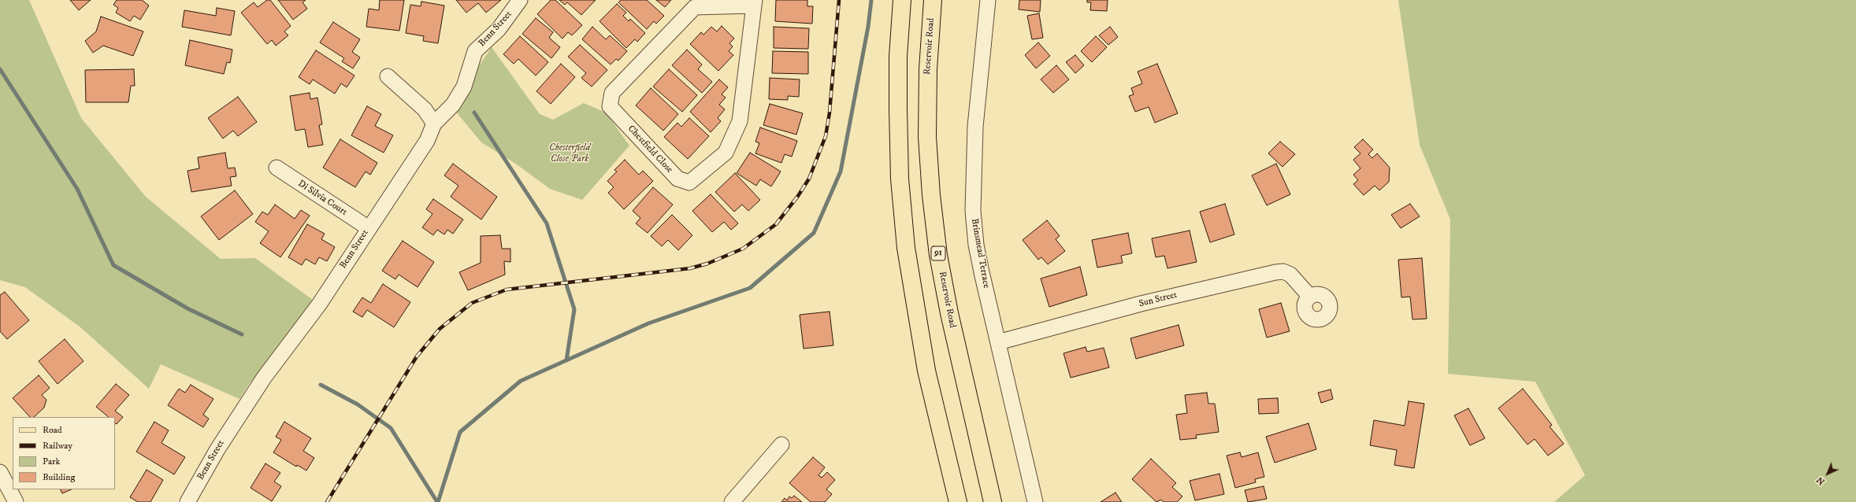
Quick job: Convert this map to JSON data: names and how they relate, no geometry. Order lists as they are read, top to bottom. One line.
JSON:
{"streets":{"main road":["Reservoir Road","91"],"street":["Benn Street","Chestfield Close","Di Silvia Court","Brinsmead Terrace","Sun Street"]},"crossings":[["Benn Street","Di Silvia Court"],["Brinsmead Terrace","Sun Street"]],"parks":["Chesterfield Close Park"],"legend":["Road","Railway","Park","Building"],"north":"bottom left"}
